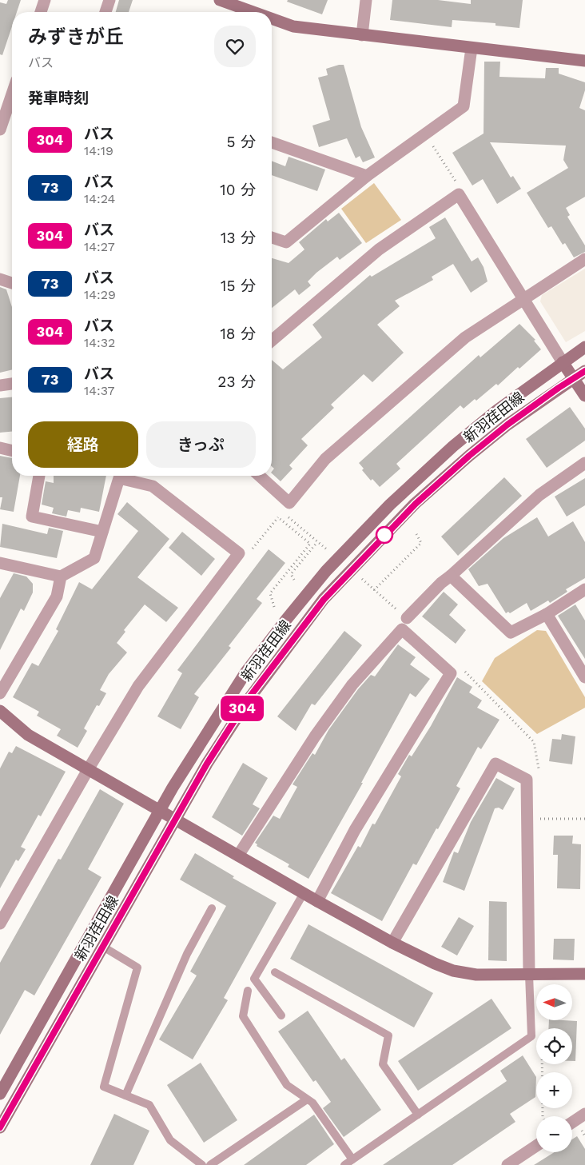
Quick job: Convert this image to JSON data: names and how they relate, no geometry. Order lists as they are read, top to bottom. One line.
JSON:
{"streets":{"street":["新羽荏田線"]},"lines":["bus line 304"],"north":"left","page":{"on_map":"304","heading":[["みずきが丘","バス"],"発車時刻"],"list":[{"mark":"304","name":"バス","note":"14:19","value":"5 分"},{"mark":"73","name":"バス","note":"14:24","value":"10 分"},{"mark":"304","name":"バス","note":"14:27","value":"13 分"},{"mark":"73","name":"バス","note":"14:29","value":"15 分"},{"mark":"304","name":"バス","note":"14:32","value":"18 分"},{"mark":"73","name":"バス","note":"14:37","value":"23 分"}],"buttons":["経路","きっぷ"],"map_buttons":["+","−"]}}
